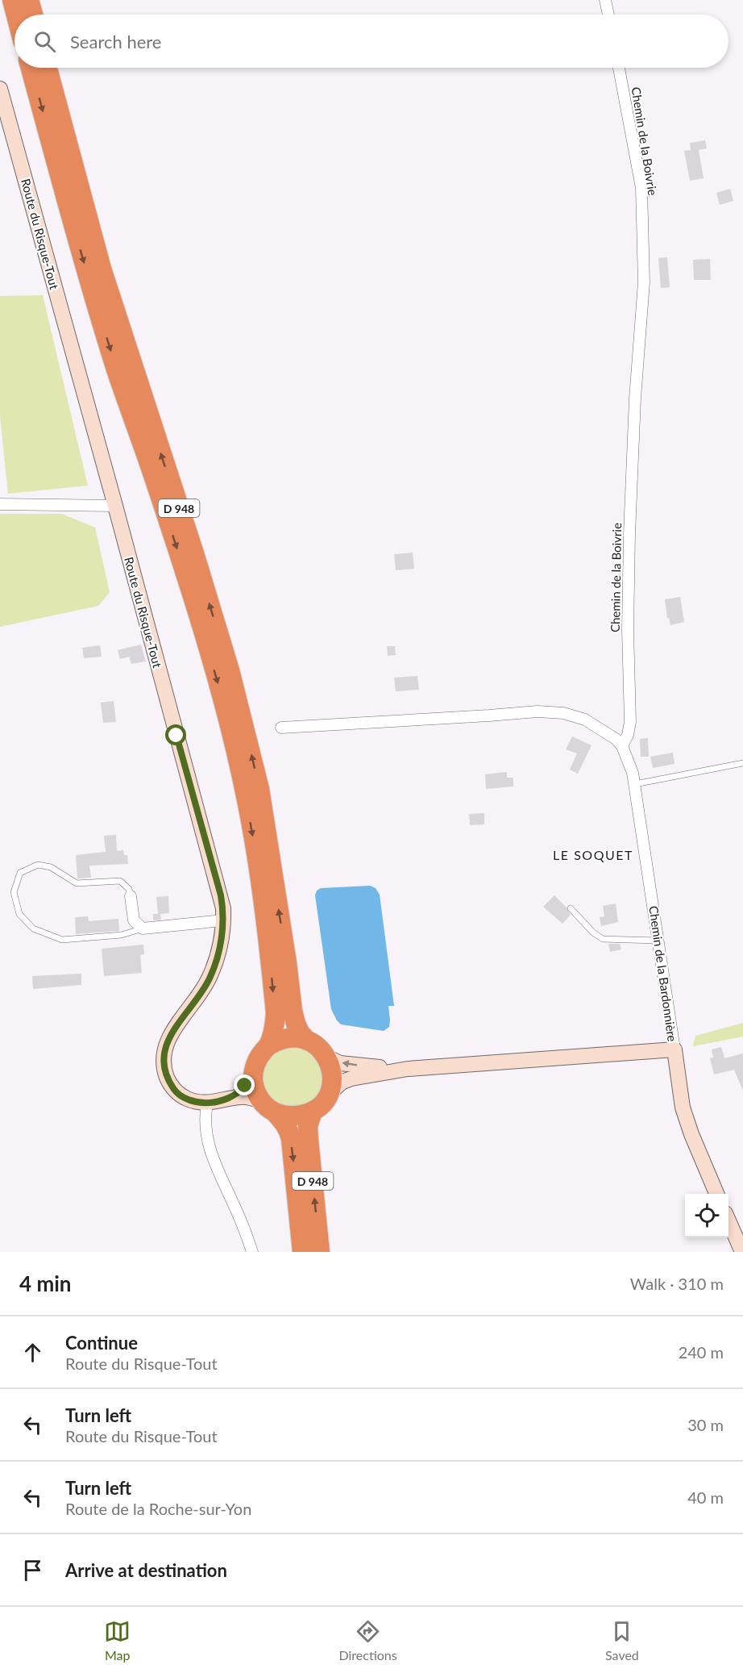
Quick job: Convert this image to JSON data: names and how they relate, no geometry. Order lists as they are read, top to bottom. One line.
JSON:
{"streets":{"highway":["D 948"],"street":["Chemin de la Boivrie","Route du Risque-Tout","Chemin de la Bardonnière"]},"crossings":[["Chemin de la Boivrie","Chemin de la Bardonnière"]],"districts":["LE SOQUET"],"page":{"search":"Search here","heading":["4 min","Walk · 310 m"],"list":[["Continue","Route du Risque-Tout","240 m"],["Turn left","Route du Risque-Tout","30 m"],["Turn left","Route de la Roche-sur-Yon","40 m"],"Arrive at destination"],"nav":["Map","Directions","Saved"]}}
